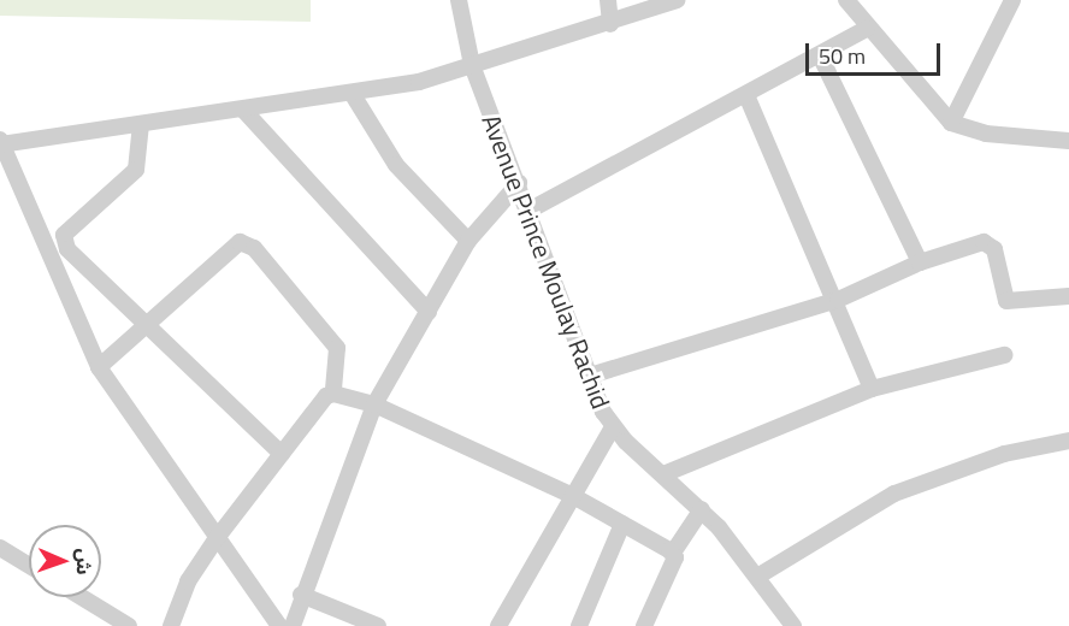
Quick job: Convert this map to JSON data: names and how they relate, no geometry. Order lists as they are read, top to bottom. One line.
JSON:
{"streets":{"street":["Avenue Prince Moulay Rachid"]},"scale_bar":"50 m","north":"right"}
